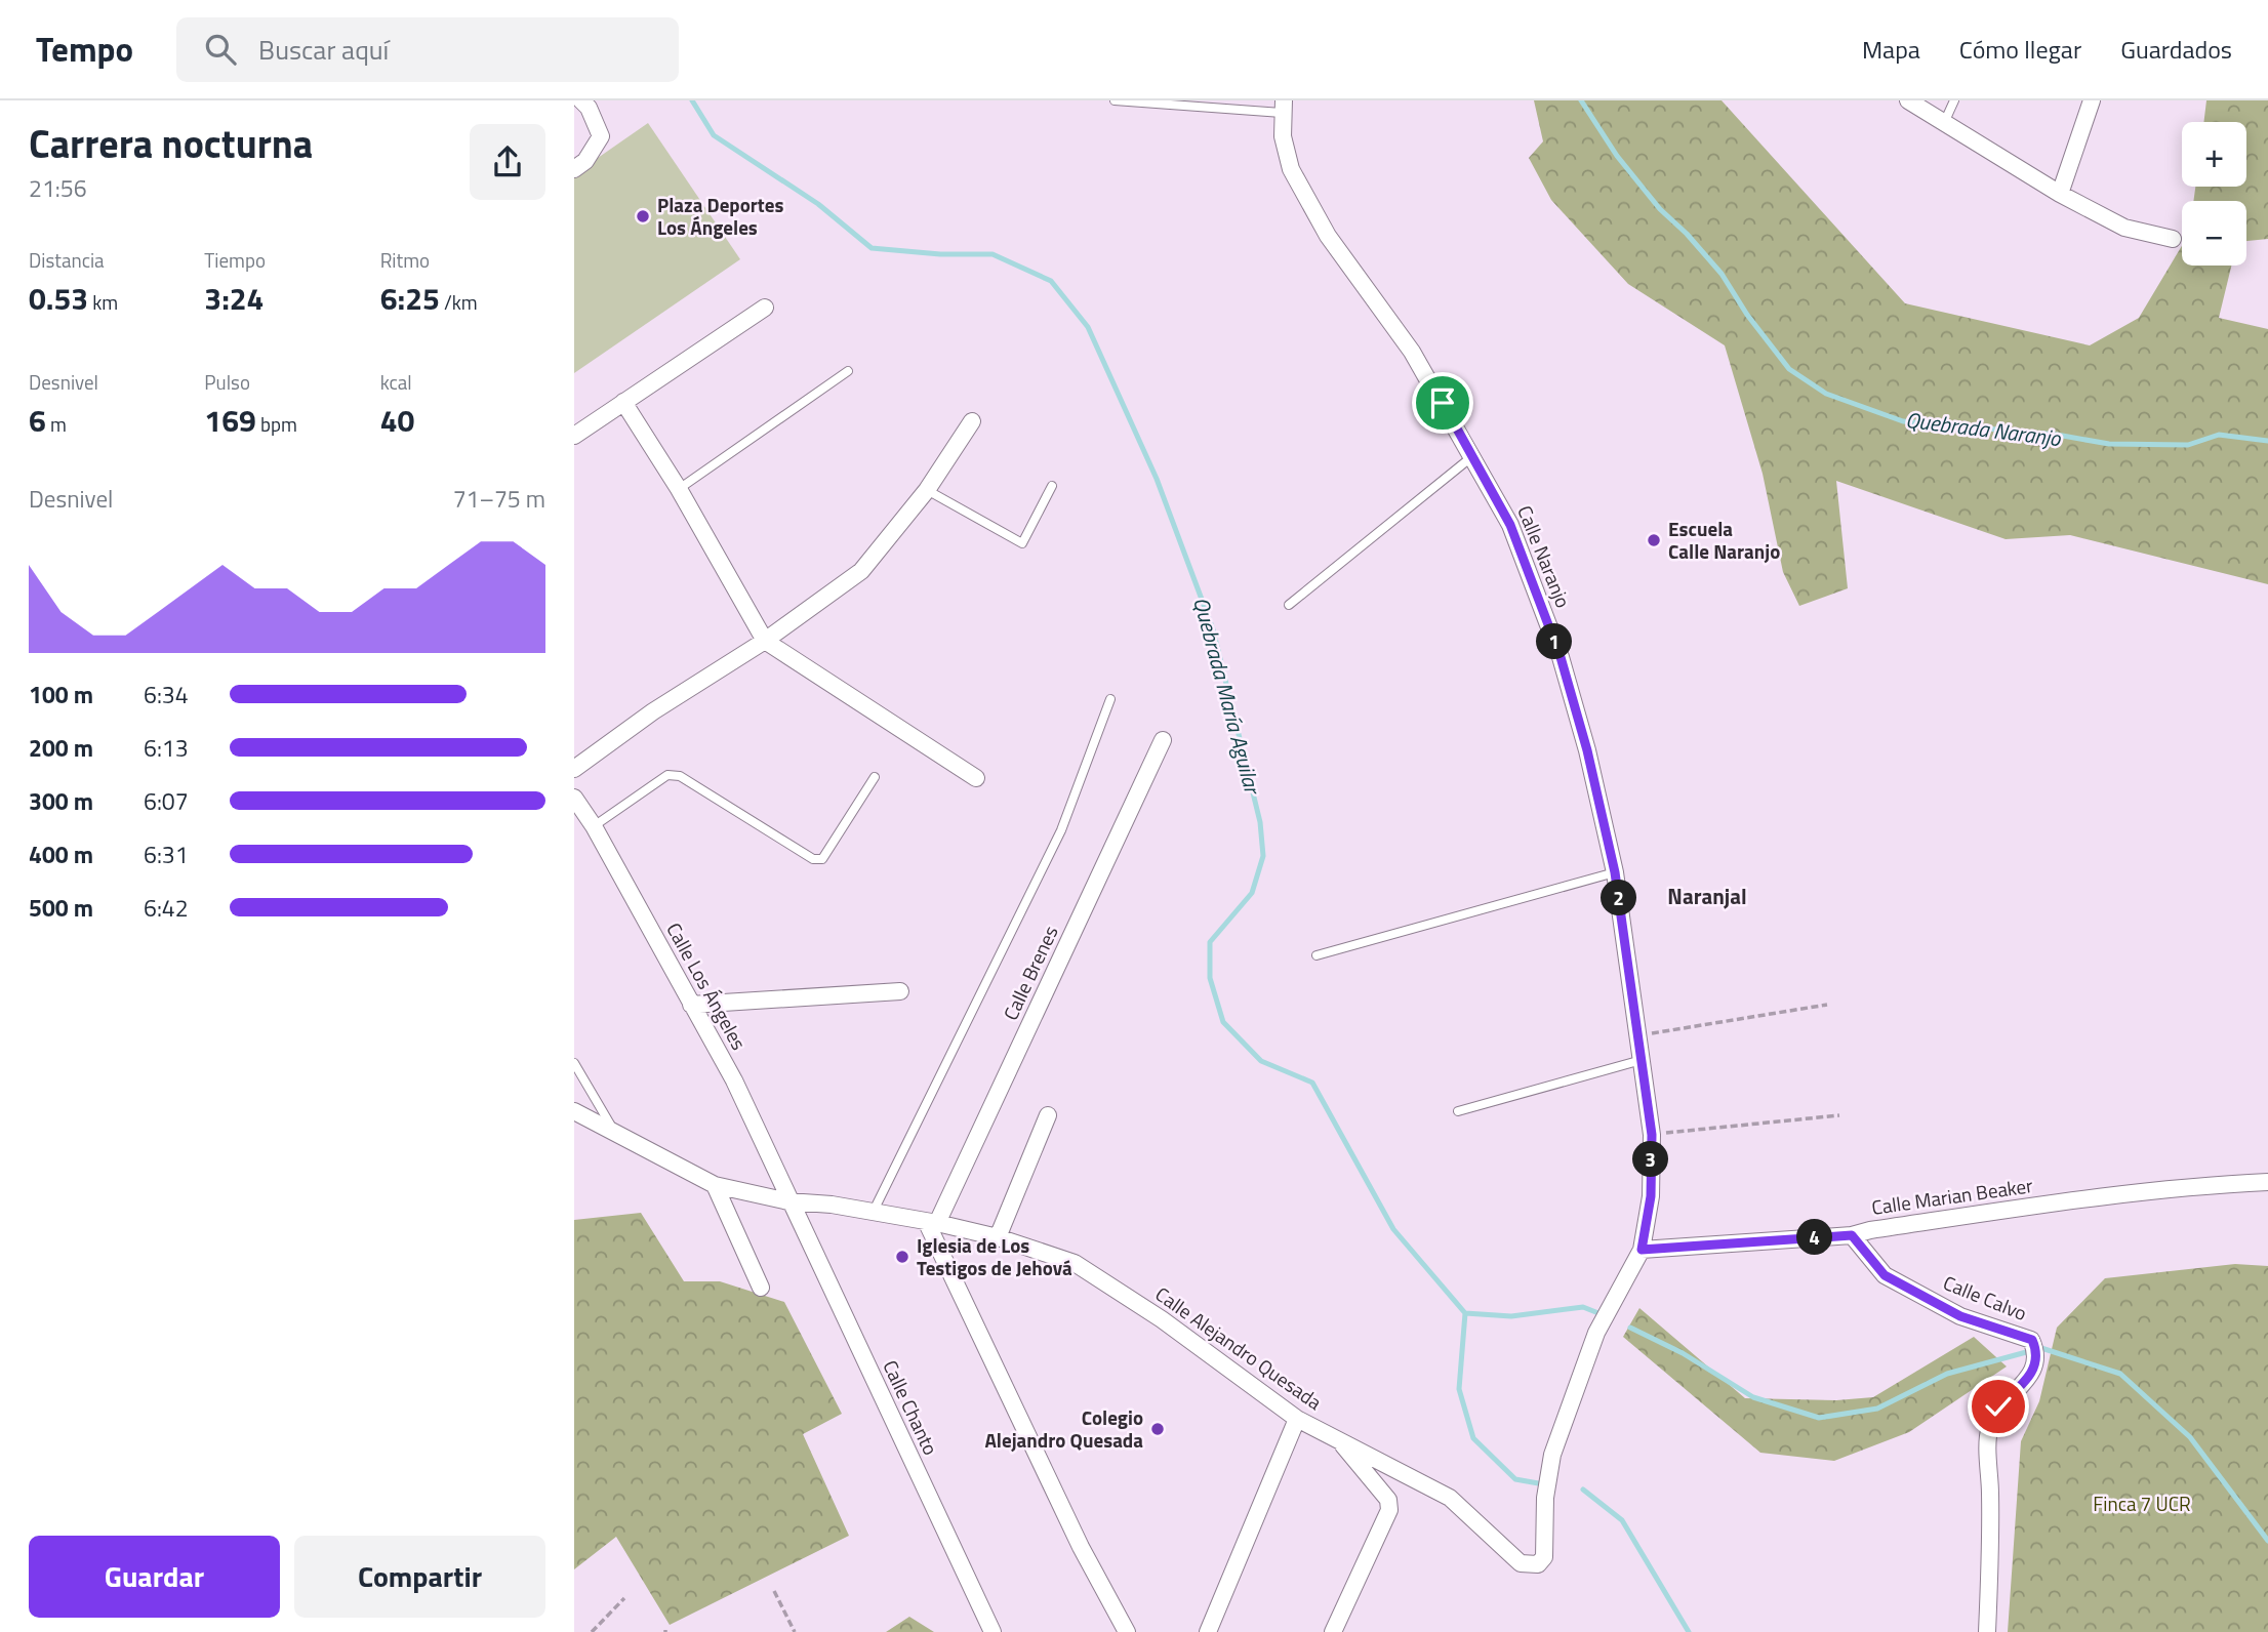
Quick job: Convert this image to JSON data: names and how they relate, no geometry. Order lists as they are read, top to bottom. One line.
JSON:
{"streets":{"street":["Calle Naranjo","Calle Brenes","Calle Los Ángeles","Calle Marian Beaker","Calle Calvo","Calle Alejandro Quesada","Calle Chanto"]},"crossings":[["Calle Naranjo","Calle Marian Beaker"],["Calle Naranjo","Calle Alejandro Quesada"],["Calle Brenes","Calle Alejandro Quesada"],["Calle Los Ángeles","Calle Alejandro Quesada"],["Calle Los Ángeles","Calle Chanto"],["Calle Marian Beaker","Calle Calvo"],["Calle Marian Beaker","Calle Alejandro Quesada"],["Calle Alejandro Quesada","Calle Chanto"]],"districts":["Naranjal"],"water":["Quebrada Naranjo","Quebrada María Aguilar"],"parks":["Finca 7 UCR"],"places":["Plaza Deportes Los Ángeles","Escuela Calle Naranjo","Iglesia de Los Testigos de Jehová","Colegio Alejandro Quesada"],"page":{"header":"Tempo","search":"Buscar aquí","nav":["Mapa","Cómo llegar","Guardados"],"heading":["Carrera nocturna","21:56"],"map_buttons":["+","−"],"stats":[["Distancia","0.53 km"],["Tiempo","3:24"],["Ritmo","6:25 /km"],["Desnivel","6 m"],["Pulso","169 bpm"],["kcal","40"]],"chart":["Desnivel","71–75 m"],"pins":["1","2","3","4"],"list":[{"name":"100 m","note":"6:34"},{"name":"200 m","note":"6:13"},{"name":"300 m","note":"6:07"},{"name":"400 m","note":"6:31"},{"name":"500 m","note":"6:42"}],"buttons":["Guardar","Compartir"]}}
